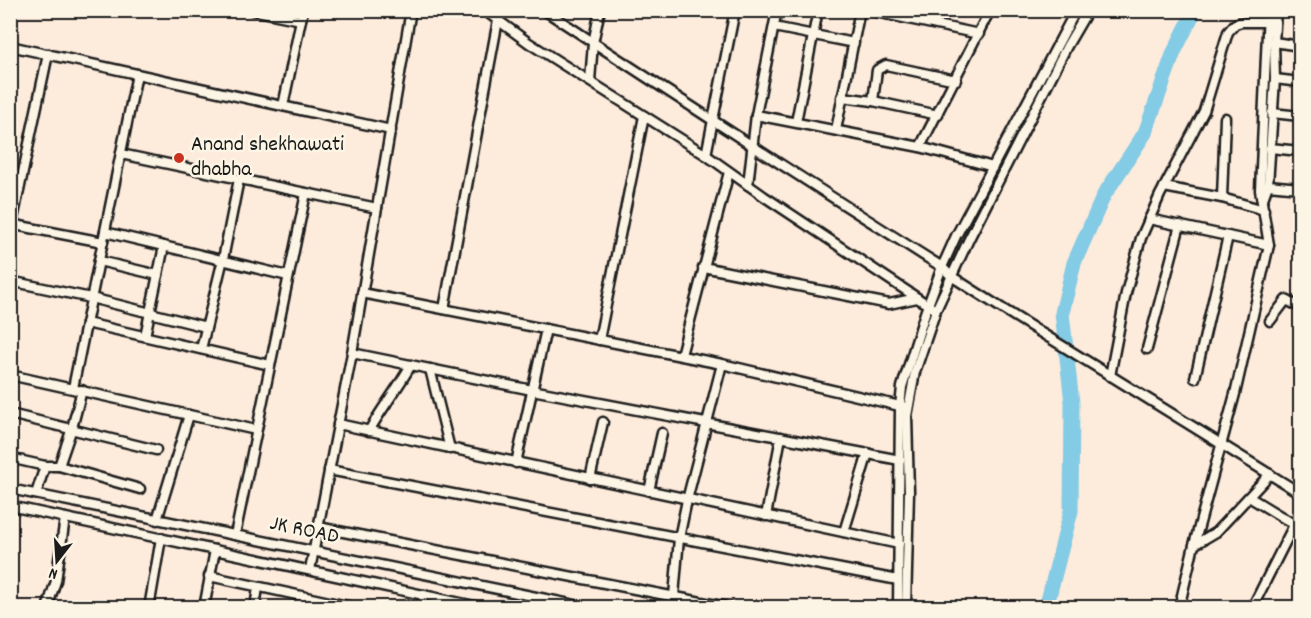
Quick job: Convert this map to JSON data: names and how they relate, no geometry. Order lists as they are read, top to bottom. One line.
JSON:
{"streets":{"street":["JK ROAD"]},"places":["Anand shekhawati dhabha"],"north":"bottom"}
